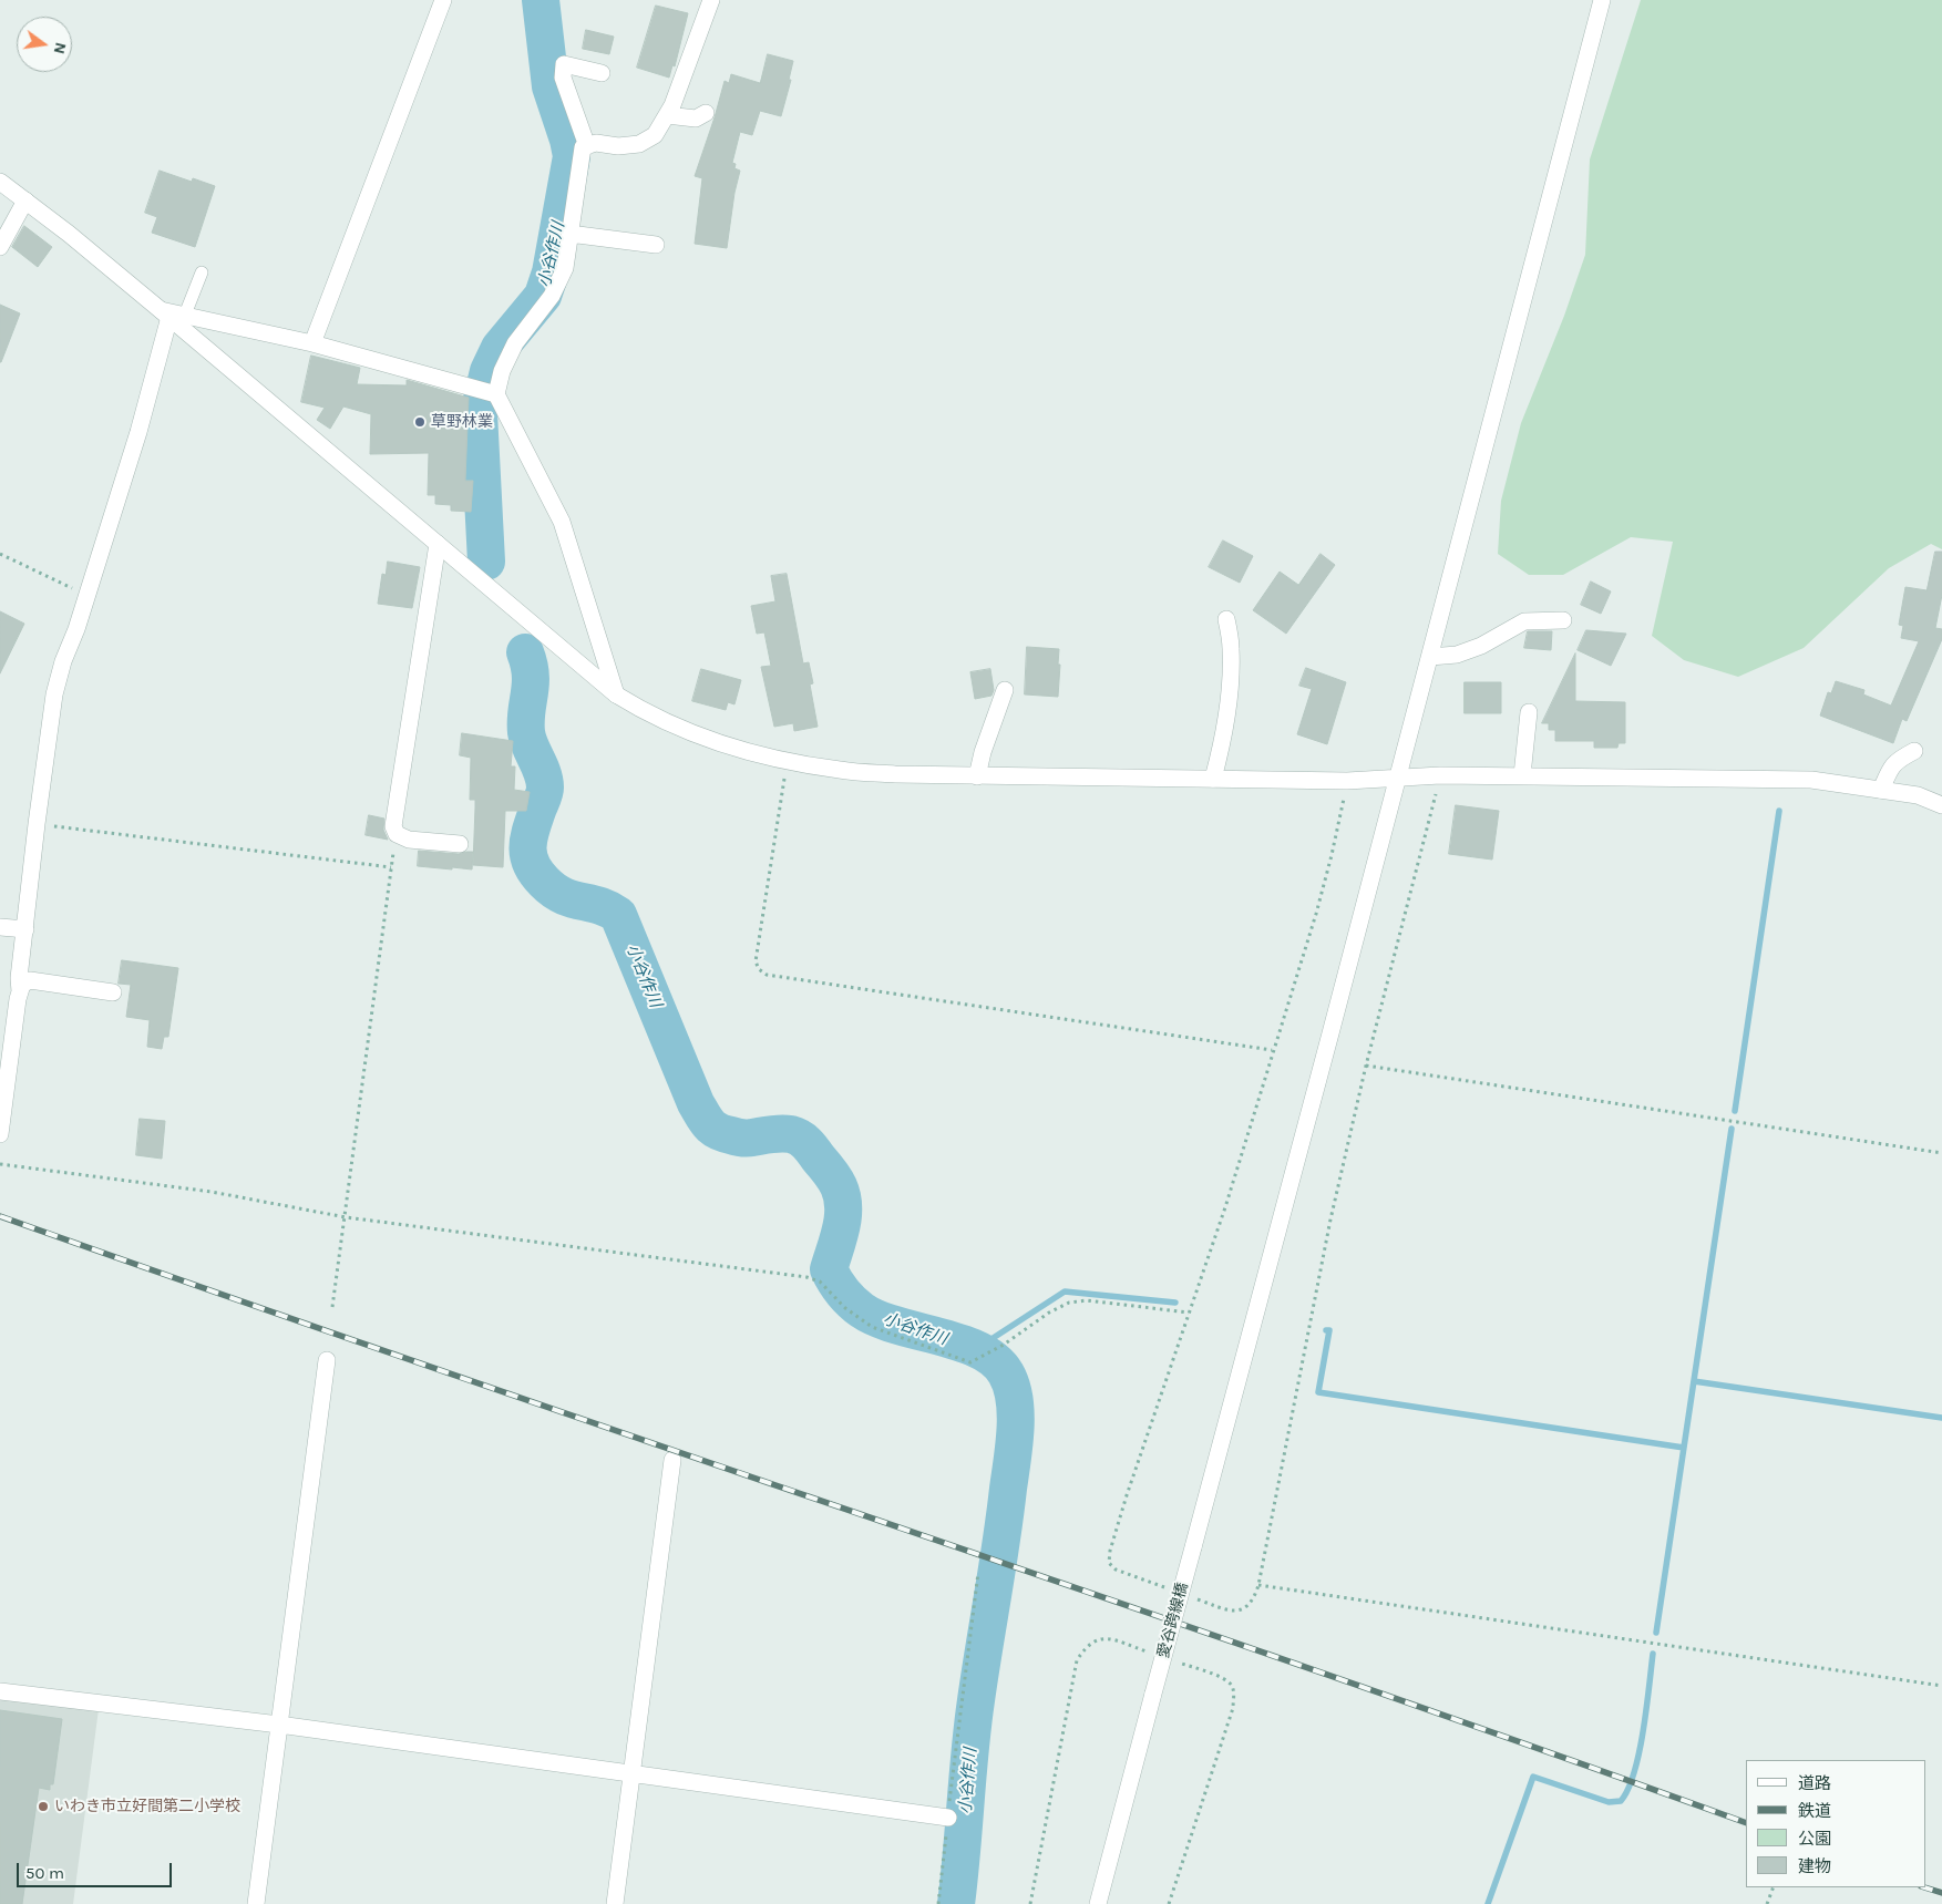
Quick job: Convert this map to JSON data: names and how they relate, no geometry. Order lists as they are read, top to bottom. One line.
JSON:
{"streets":{"street":["愛谷跨線橋"]},"water":["小谷作川"],"places":["草野林業","いわき市立好間第二小学校"],"legend":["道路","鉄道","公園","建物"],"scale_bar":"50 m","north":"right"}
